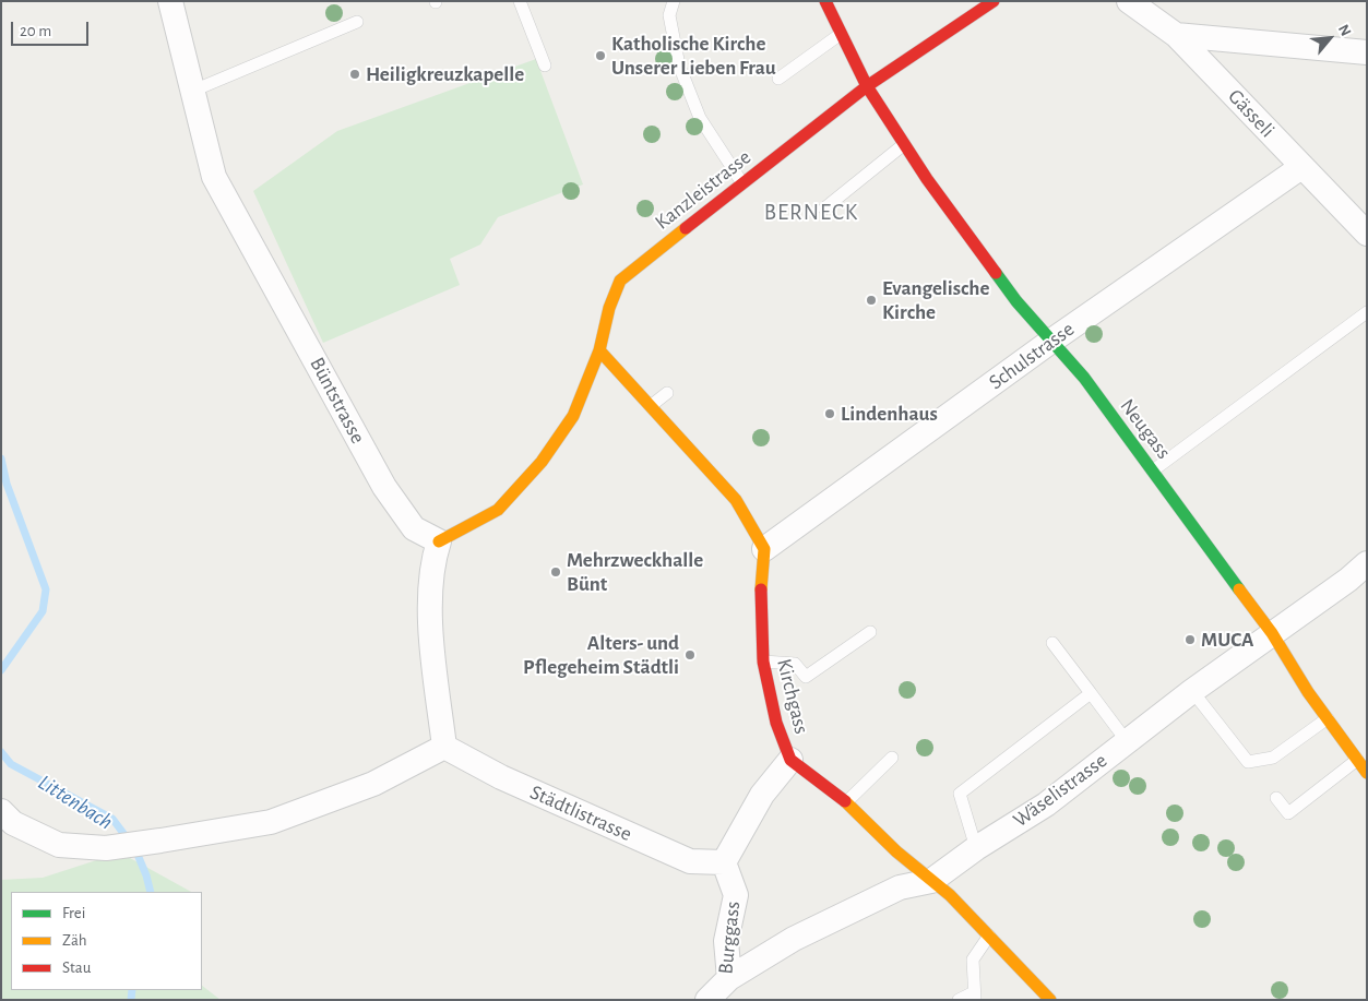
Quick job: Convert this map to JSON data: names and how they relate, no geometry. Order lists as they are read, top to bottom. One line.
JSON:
{"streets":{"street":["Gässeli","Kanzleistrasse","Schulstrasse","Büntstrasse","Neugass","Kirchgass","Wäselistrasse","Städtlistrasse","Burggass"]},"crossings":[["Gässeli","Schulstrasse"],["Kanzleistrasse","Neugass"],["Schulstrasse","Neugass"],["Schulstrasse","Kirchgass"],["Neugass","Wäselistrasse"],["Kirchgass","Wäselistrasse"],["Wäselistrasse","Burggass"],["Städtlistrasse","Burggass"]],"districts":["BERNECK"],"water":["Littenbach"],"places":["Katholische Kirche Unserer Lieben Frau","Heiligkreuzkapelle","Evangelische Kirche","Lindenhaus","Mehrzweckhalle Bünt","MUCA","Alters- und Pflegeheim Städtli"],"legend":["Frei","Zäh","Stau"],"scale_bar":"20 m","north":"top right"}
